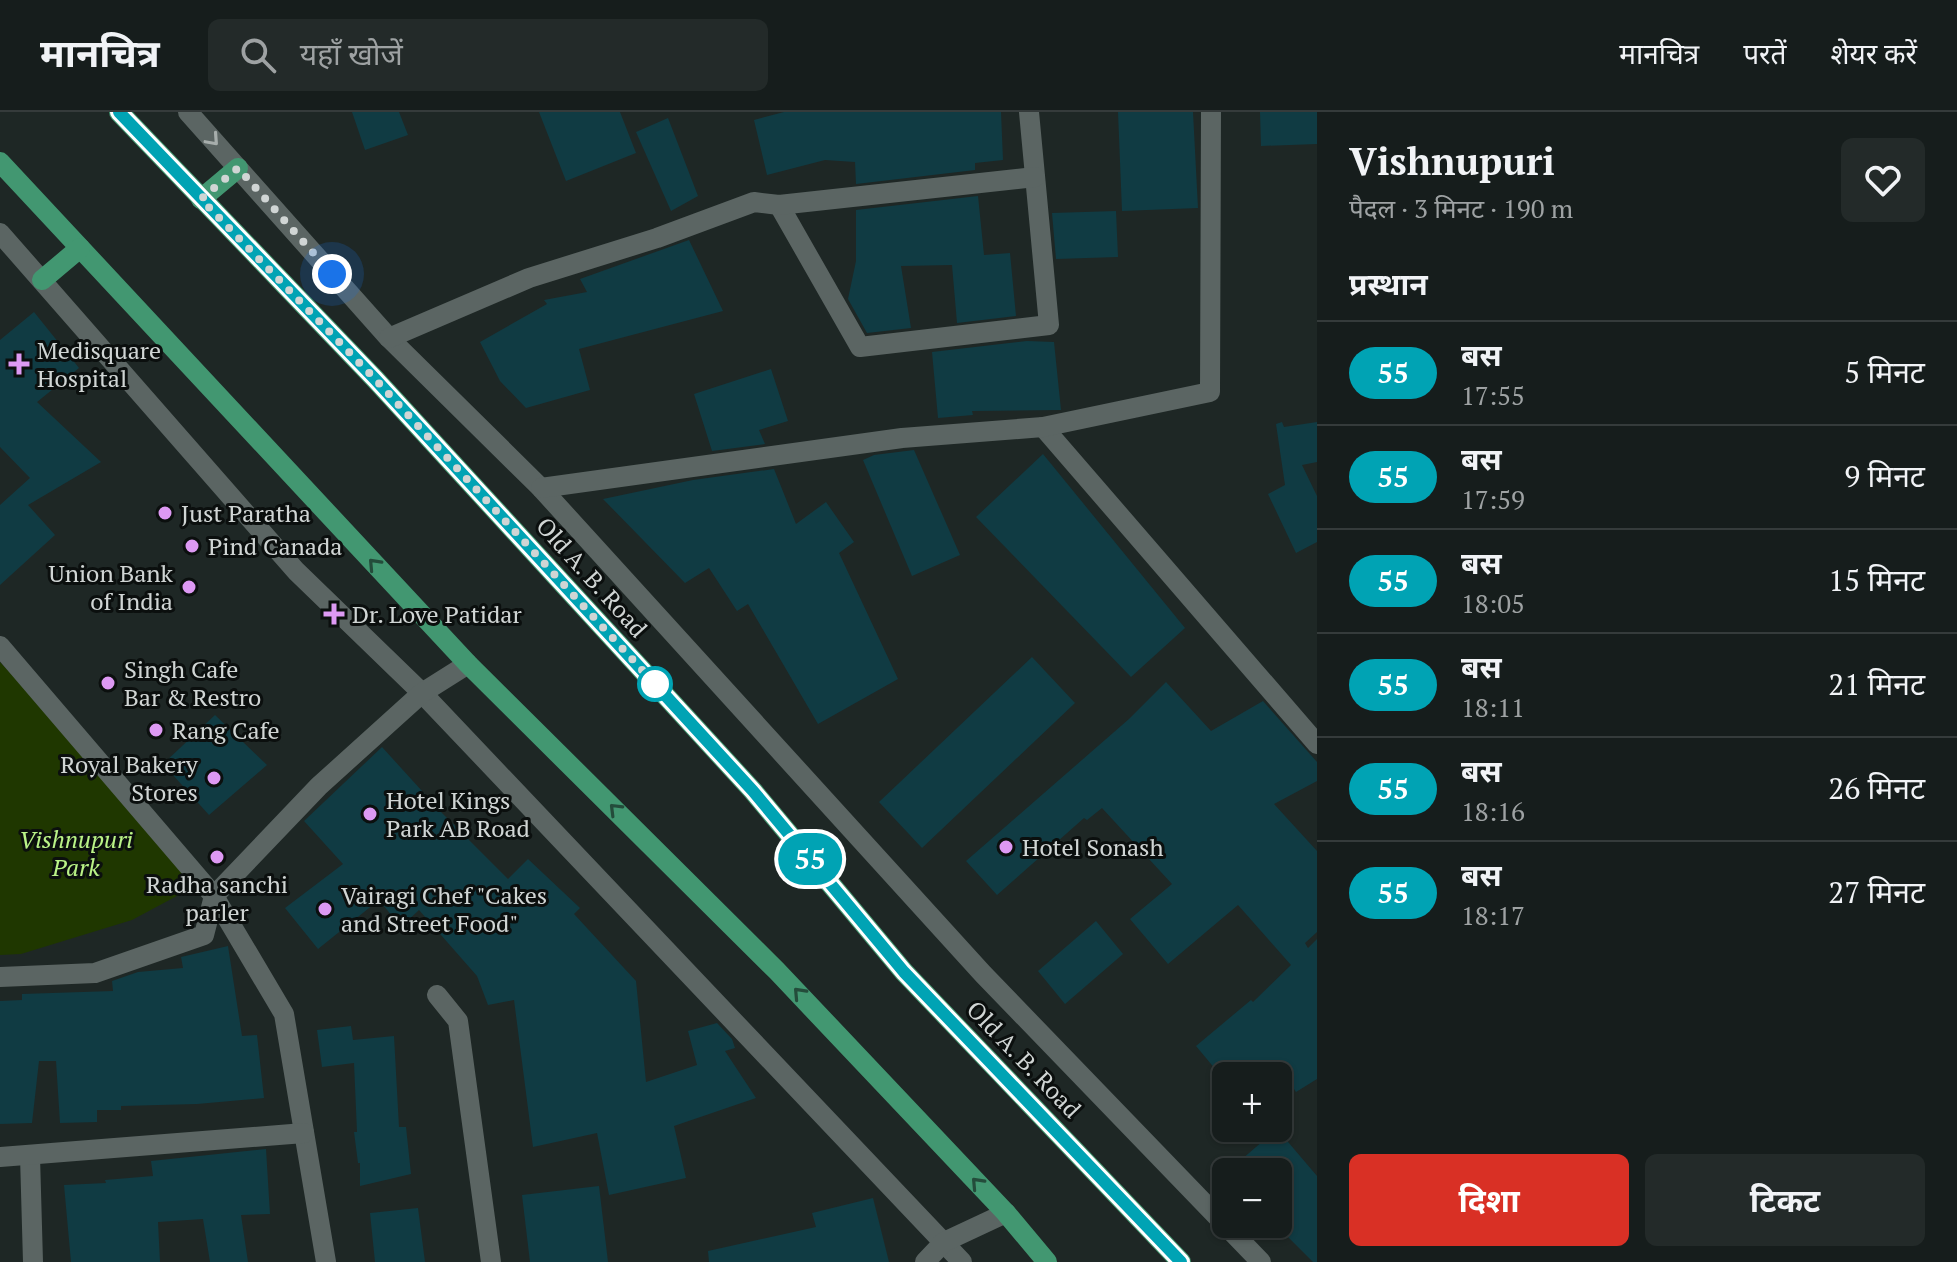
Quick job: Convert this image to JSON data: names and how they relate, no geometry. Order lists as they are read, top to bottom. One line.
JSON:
{"streets":{"main road":["Old A. B. Road"]},"parks":["Vishnupuri Park"],"places":{"health":["Medisquare Hospital","Dr. Love Patidar"],"other":["Just Paratha","Pind Canada","Union Bank of India","Singh Cafe Bar & Restro","Rang Cafe","Royal Bakery Stores","Hotel Kings Park AB Road","Hotel Sonash","Radha sanchi parler","Vairagi Chef \"Cakes and Street Food\""]},"lines":["bus line 55"],"page":{"header":"मानचित्र","search":"यहाँ खोजें","nav":["मानचित्र","परतें","शेयर करें"],"on_map":"55","heading":[["Vishnupuri","पैदल · 3 मिनट · 190 m"],"प्रस्थान"],"list":[{"mark":"55","name":"बस","note":"17:55","value":"5 मिनट"},{"mark":"55","name":"बस","note":"17:59","value":"9 मिनट"},{"mark":"55","name":"बस","note":"18:05","value":"15 मिनट"},{"mark":"55","name":"बस","note":"18:11","value":"21 मिनट"},{"mark":"55","name":"बस","note":"18:16","value":"26 मिनट"},{"mark":"55","name":"बस","note":"18:17","value":"27 मिनट"}],"map_buttons":["+","−"],"buttons":["दिशा","टिकट"]}}
